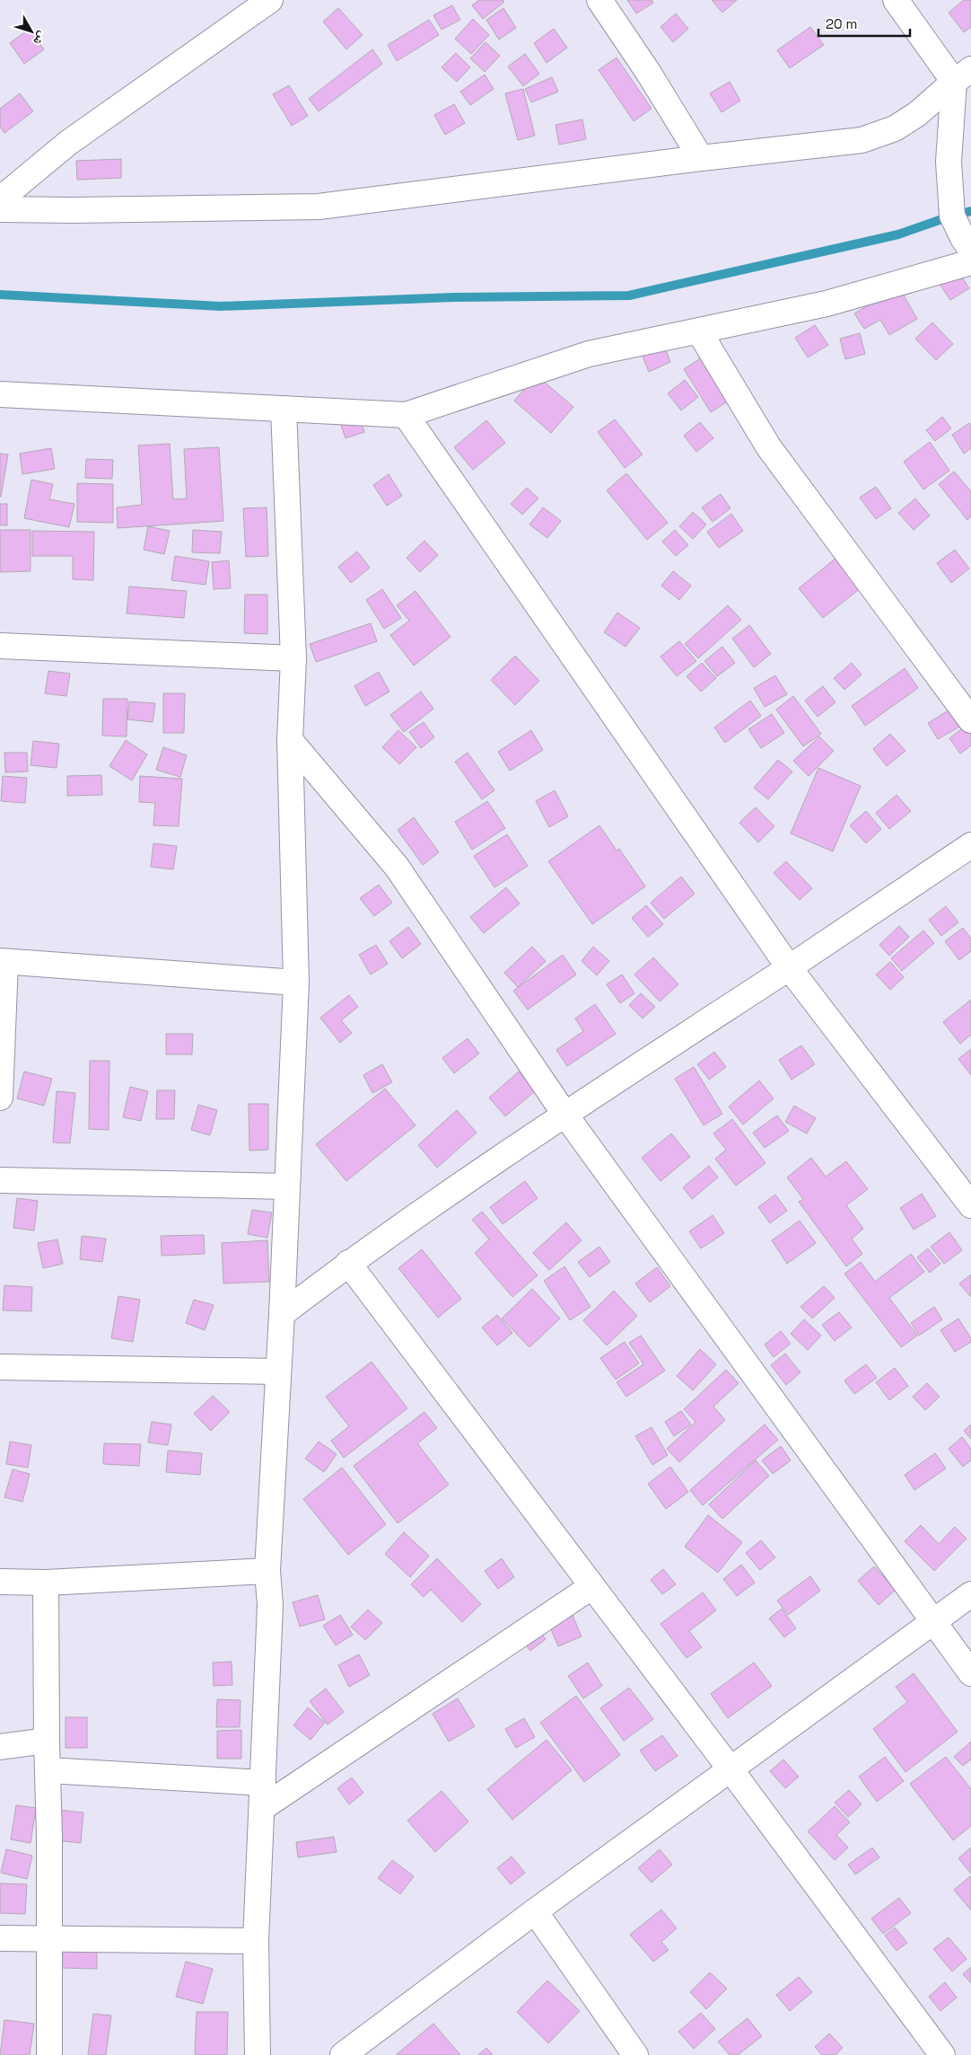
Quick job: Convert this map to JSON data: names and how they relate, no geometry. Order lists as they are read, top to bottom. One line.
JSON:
{"scale_bar":"20 m","north":"bottom right"}
